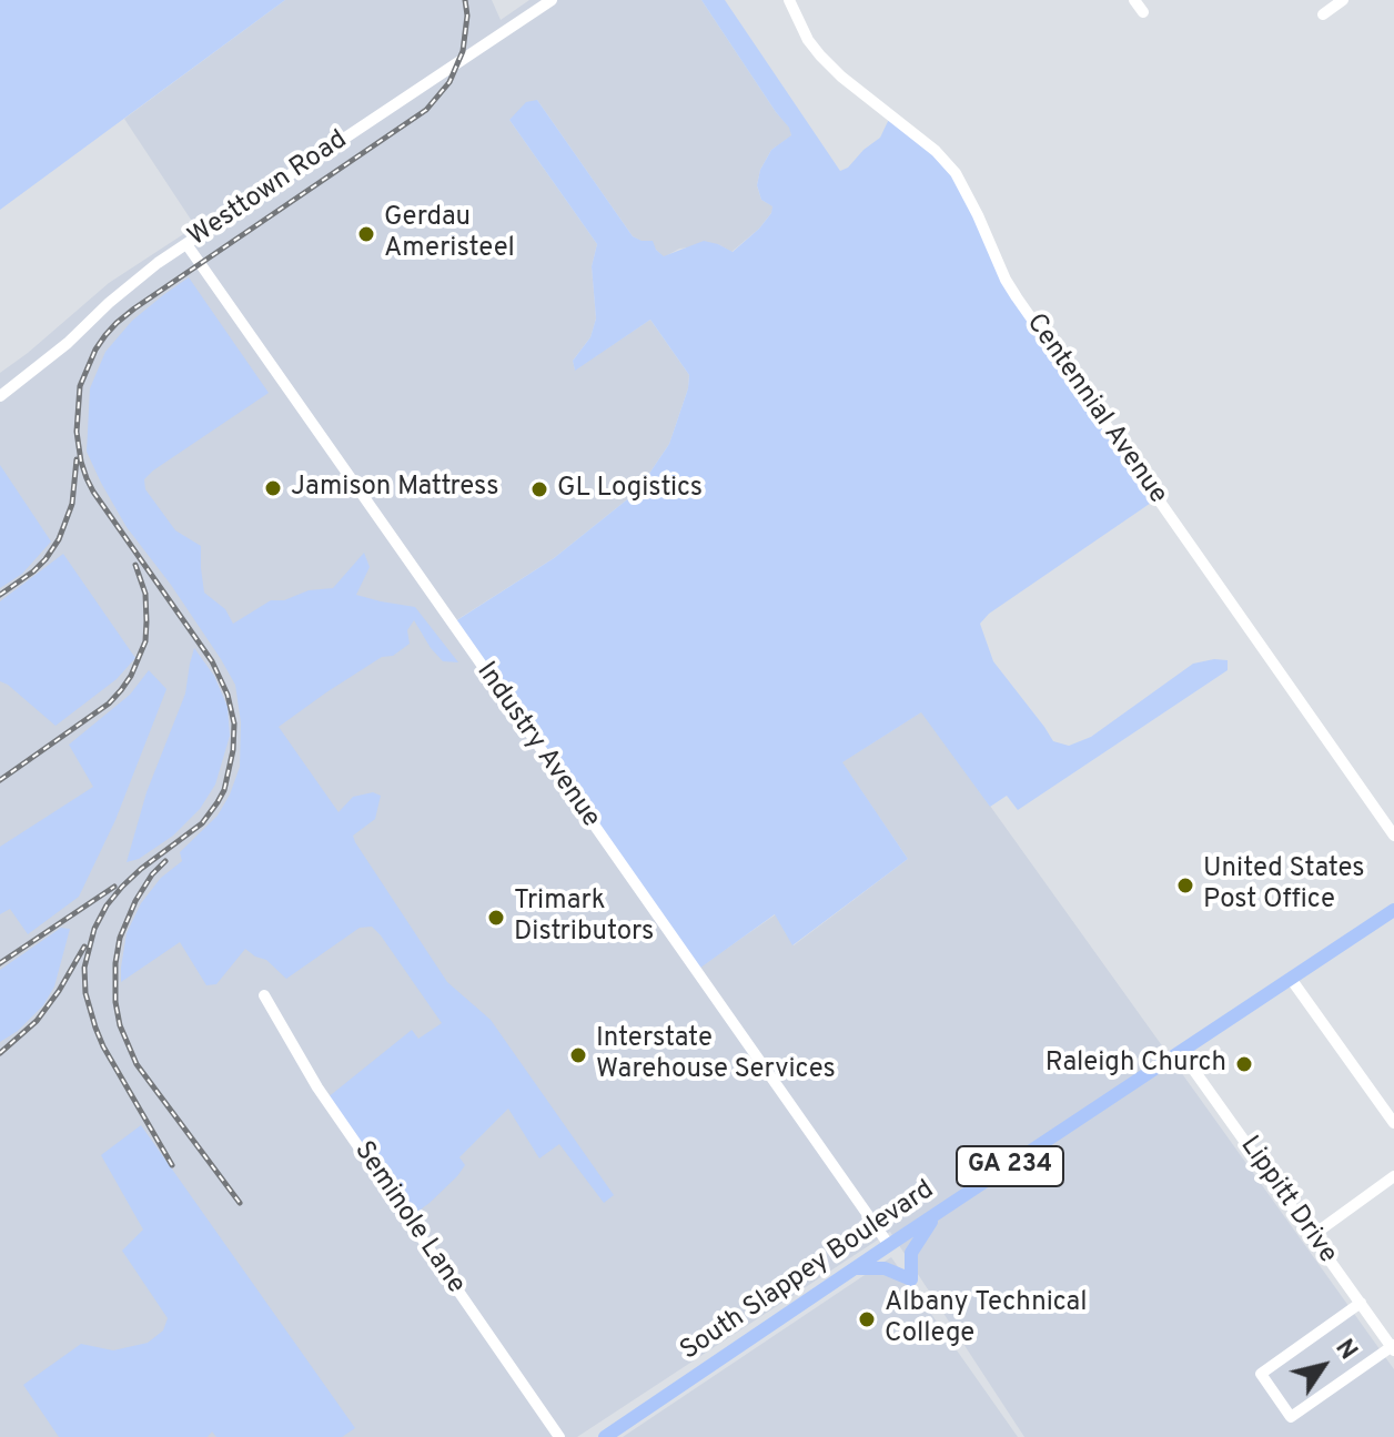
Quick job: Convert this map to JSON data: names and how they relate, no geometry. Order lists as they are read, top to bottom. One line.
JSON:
{"streets":{"main road":["GA 234","South Slappey Boulevard"],"street":["Westtown Road","Centennial Avenue","Industry Avenue","Lippitt Drive","Seminole Lane"]},"crossings":[["Westtown Road","Industry Avenue"],["Industry Avenue","South Slappey Boulevard"],["Lippitt Drive","South Slappey Boulevard"]],"places":["Gerdau Ameristeel","Jamison Mattress","GL Logistics","United States Post Office","Trimark Distributors","Interstate Warehouse Services","Raleigh Church","Albany Technical College"],"north":"top right"}
